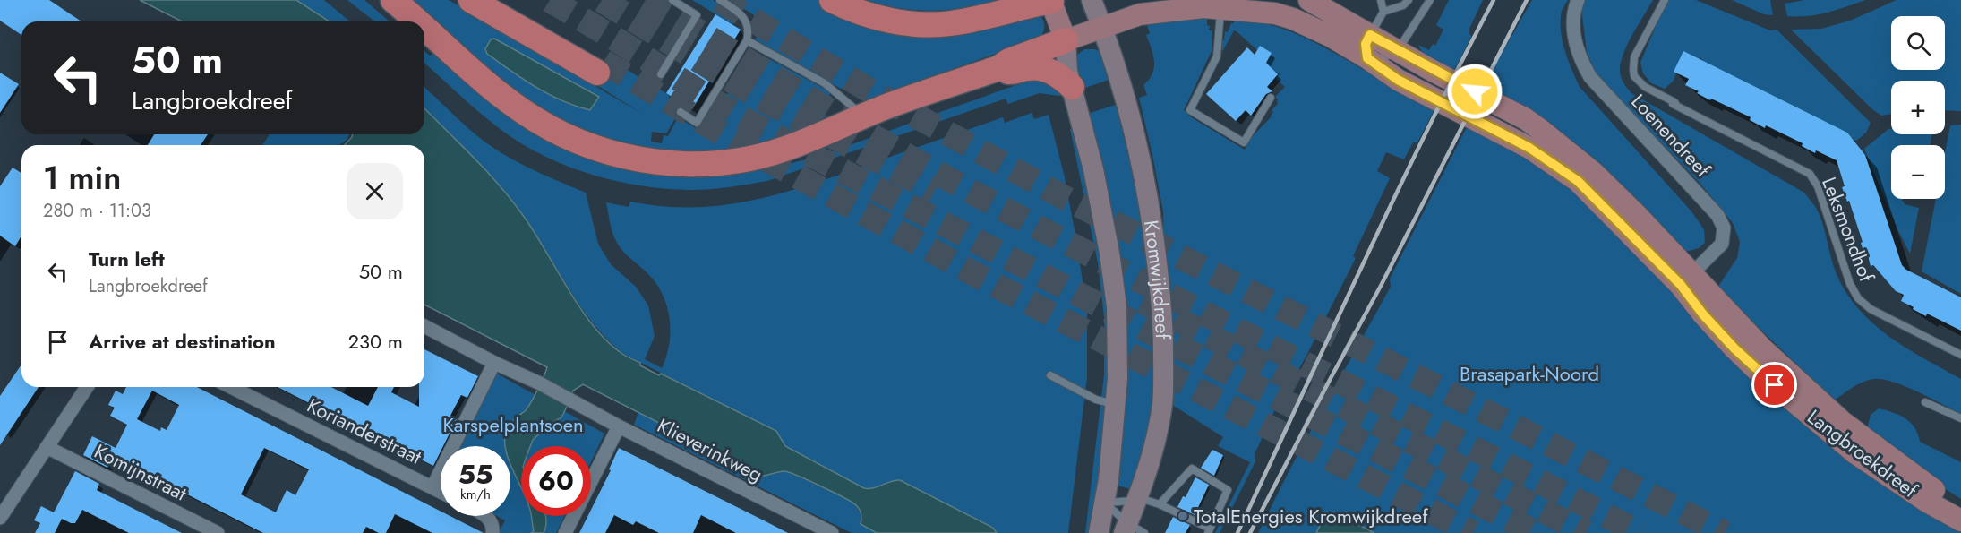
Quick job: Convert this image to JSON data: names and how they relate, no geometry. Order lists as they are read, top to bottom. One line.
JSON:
{"streets":{"main road":["Kromwijkdreef","Langbroekdreef"],"street":["Loenendreef","Korianderstraat","Klieverinkweg","Komijnstraat"],"lane":["Leksmondhof"]},"crossings":[["Loenendreef","Langbroekdreef"],["Kromwijkdreef","Langbroekdreef"],["Korianderstraat","Klieverinkweg"]],"parks":["Brasapark-Noord","Karspelplantsoen"],"places":["TotalEnergies Kromwijkdreef"],"page":{"map_buttons":["+","−"],"turn":["50 m","Langbroekdreef"],"heading":["1 min","280 m · 11:03"],"list":[{"name":"Turn left","note":"Langbroekdreef","value":"50 m"},{"name":"Arrive at destination","value":"230 m"}],"speed":"55 km/h","limit":"60"}}
